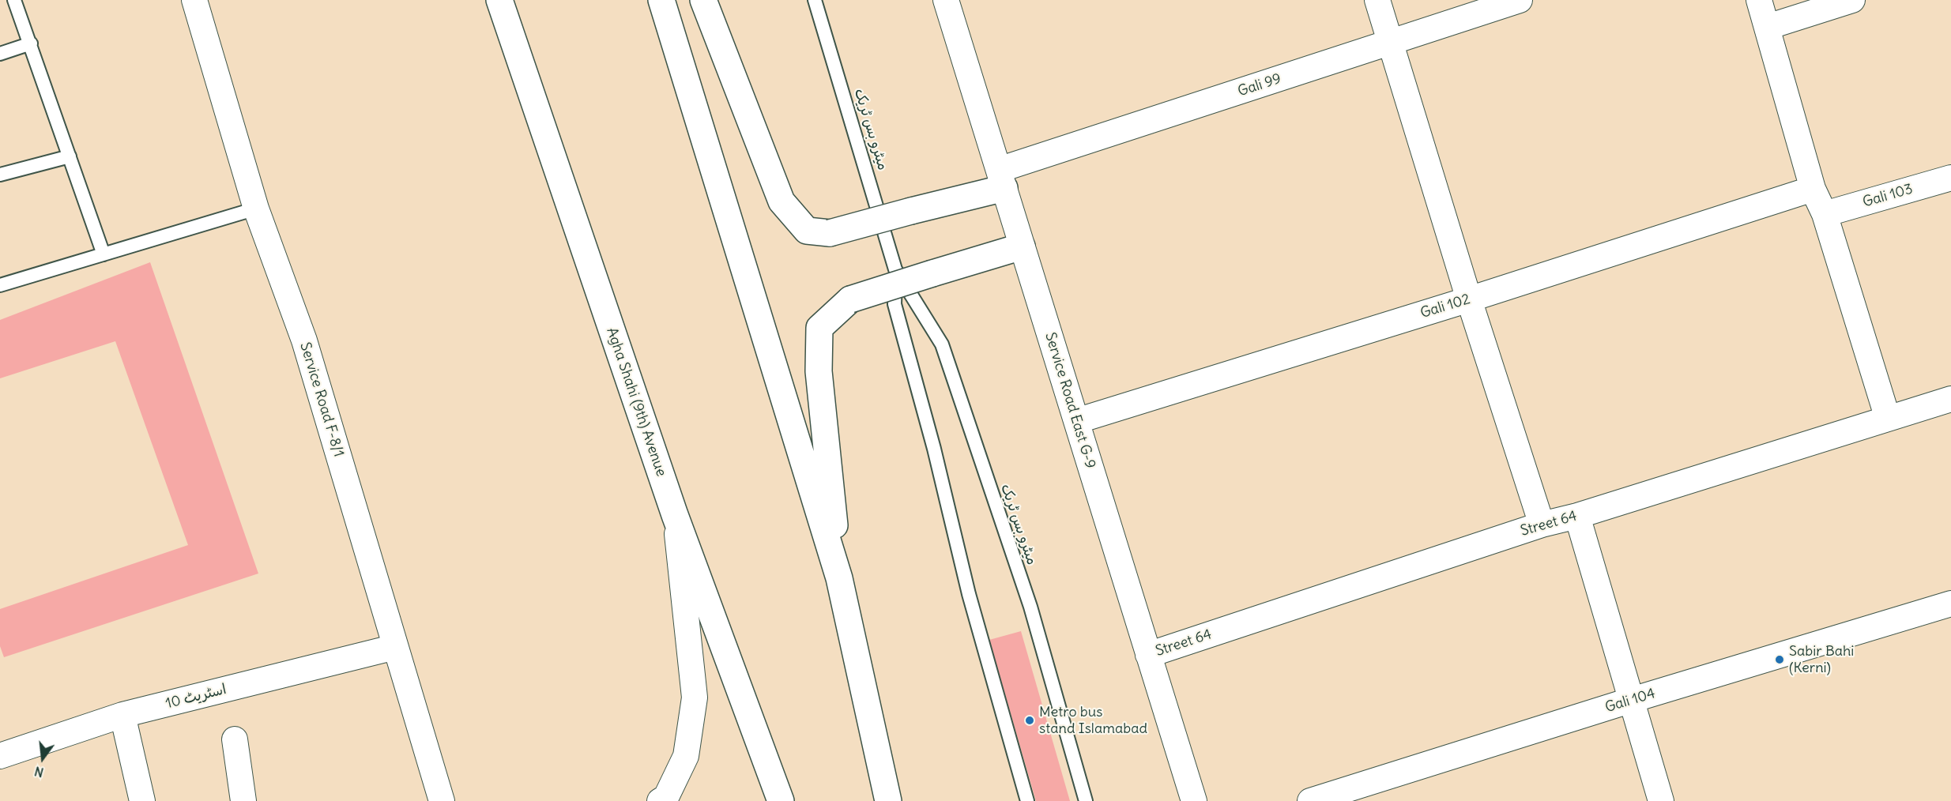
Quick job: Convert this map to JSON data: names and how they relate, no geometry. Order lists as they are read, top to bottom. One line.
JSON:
{"streets":{"main road":["Agha Shahi (9th) Avenue"],"street":["Gali 99","Gali 103","Gali 102","Service Road F-8/1","Service Road East G-9","Street 64","اسٹریٹ 10","Gali 104"],"lane":["میٹرو بس ٹریک"]},"crossings":[["Gali 99","Service Road East G-9"],["Gali 102","Service Road East G-9"],["Service Road F-8/1","اسٹریٹ 10"],["Service Road East G-9","Street 64"]],"places":["Sabir Bahi (Kerni)","Metro bus stand Islamabad"],"north":"bottom"}
